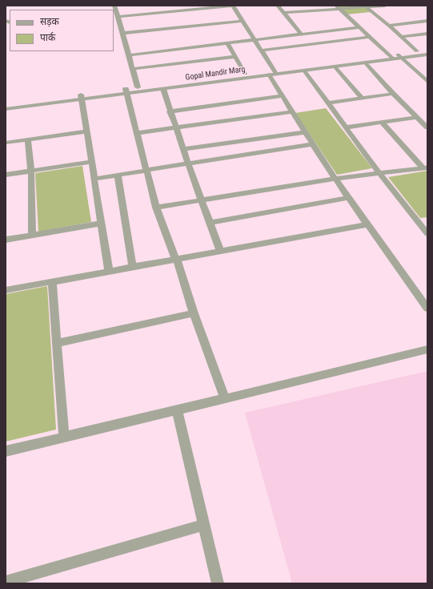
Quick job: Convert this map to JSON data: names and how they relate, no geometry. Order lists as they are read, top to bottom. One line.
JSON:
{"streets":{"street":["Gopal Mandir Marg"]},"legend":["सड़क","पार्क"]}
